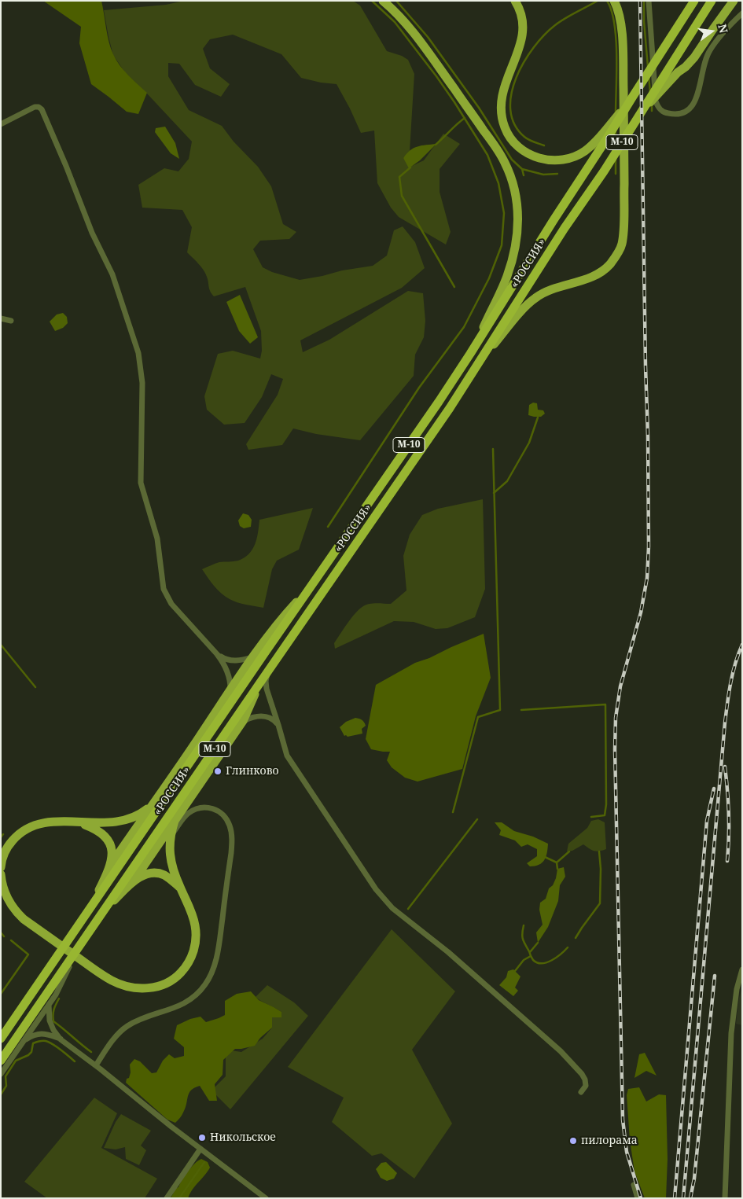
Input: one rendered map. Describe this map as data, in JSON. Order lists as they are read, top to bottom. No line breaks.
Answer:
{"streets":{"highway":["М-10","«РОССИЯ»"]},"places":["Глинково","Никольское","пилорама"],"north":"right"}
